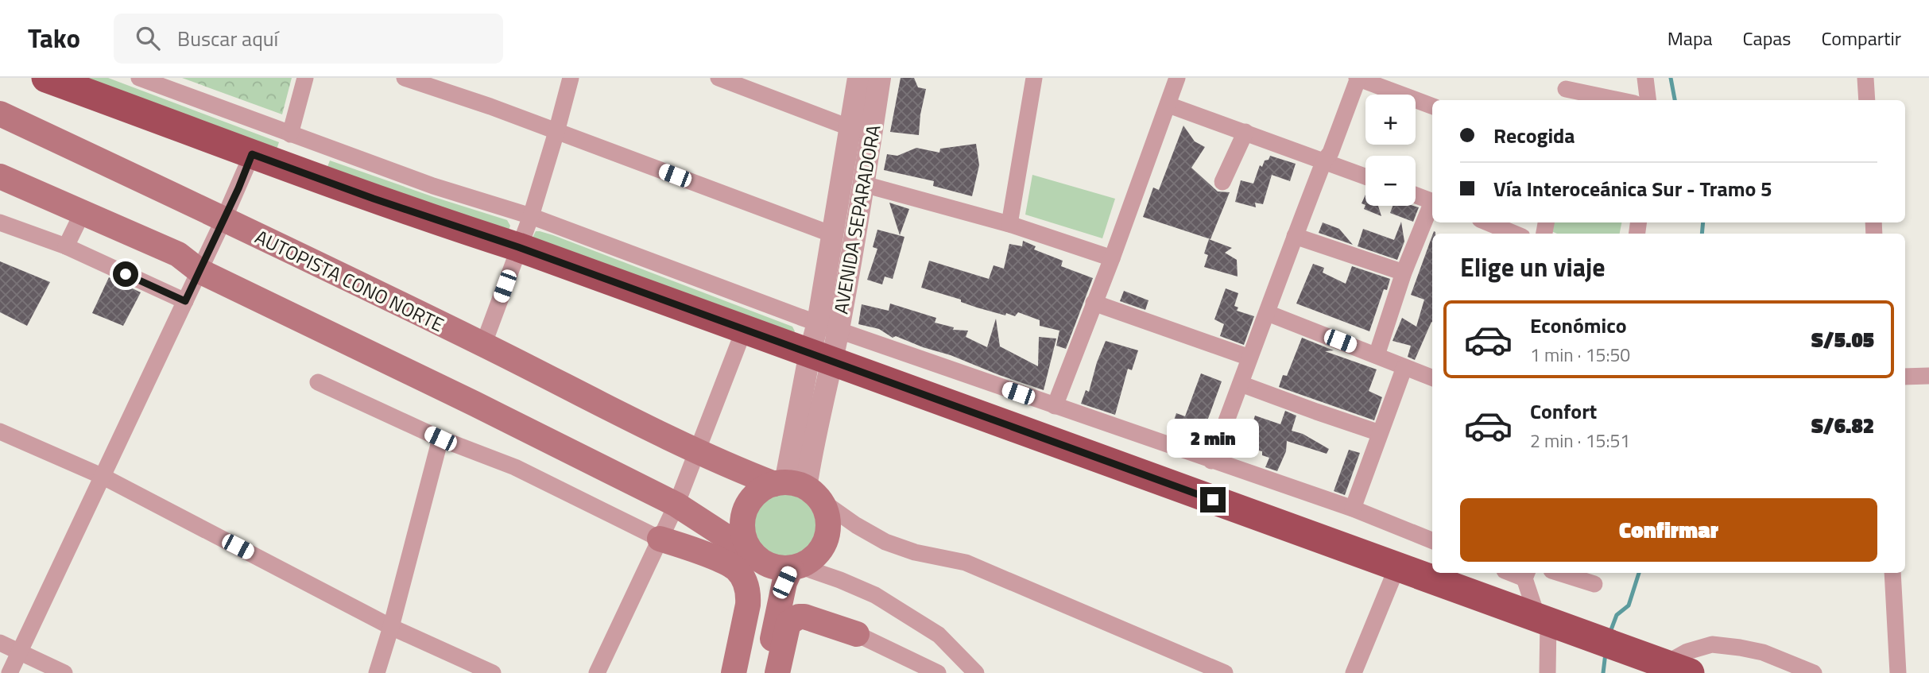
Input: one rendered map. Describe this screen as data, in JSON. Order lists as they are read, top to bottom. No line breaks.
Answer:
{"streets":{"main road":["AUTOPISTA CONO NORTE"],"street":["AVENIDA SEPARADORA"]},"crossings":[["AVENIDA SEPARADORA","AUTOPISTA CONO NORTE"]],"page":{"header":"Tako","search":"Buscar aquí","nav":["Mapa","Capas","Compartir"],"map_buttons":["+","−"],"banner":["Recogida","Vía Interoceánica Sur - Tramo 5"],"heading":"Elige un viaje","list":[{"name":"Económico","note":"1 min · 15:50","value":"S/5.05"},{"name":"Confort","note":"2 min · 15:51","value":"S/6.82"}],"bubble":"2 min","buttons":"Confirmar"}}
